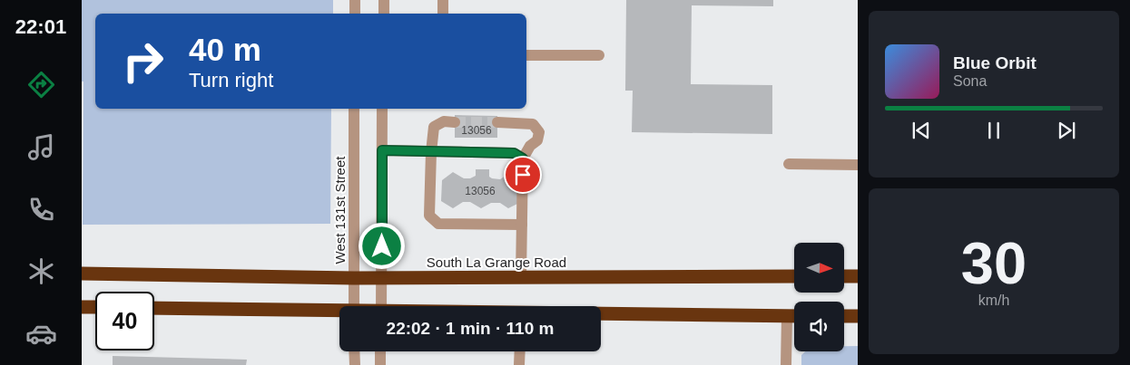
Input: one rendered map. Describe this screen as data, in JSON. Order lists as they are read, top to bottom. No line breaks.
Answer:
{"streets":{"highway":["South La Grange Road"],"street":["West 131st Street"]},"crossings":[["West 131st Street","South La Grange Road"]],"house_numbers":["13056","13056"],"north":"right","page":{"tabs":"22:01","turn":["40 m","Turn right"],"song":["Blue Orbit","Sona"],"tile":["30","km/h"],"limit":"40","trip":"22:02 · 1 min · 110 m"}}
